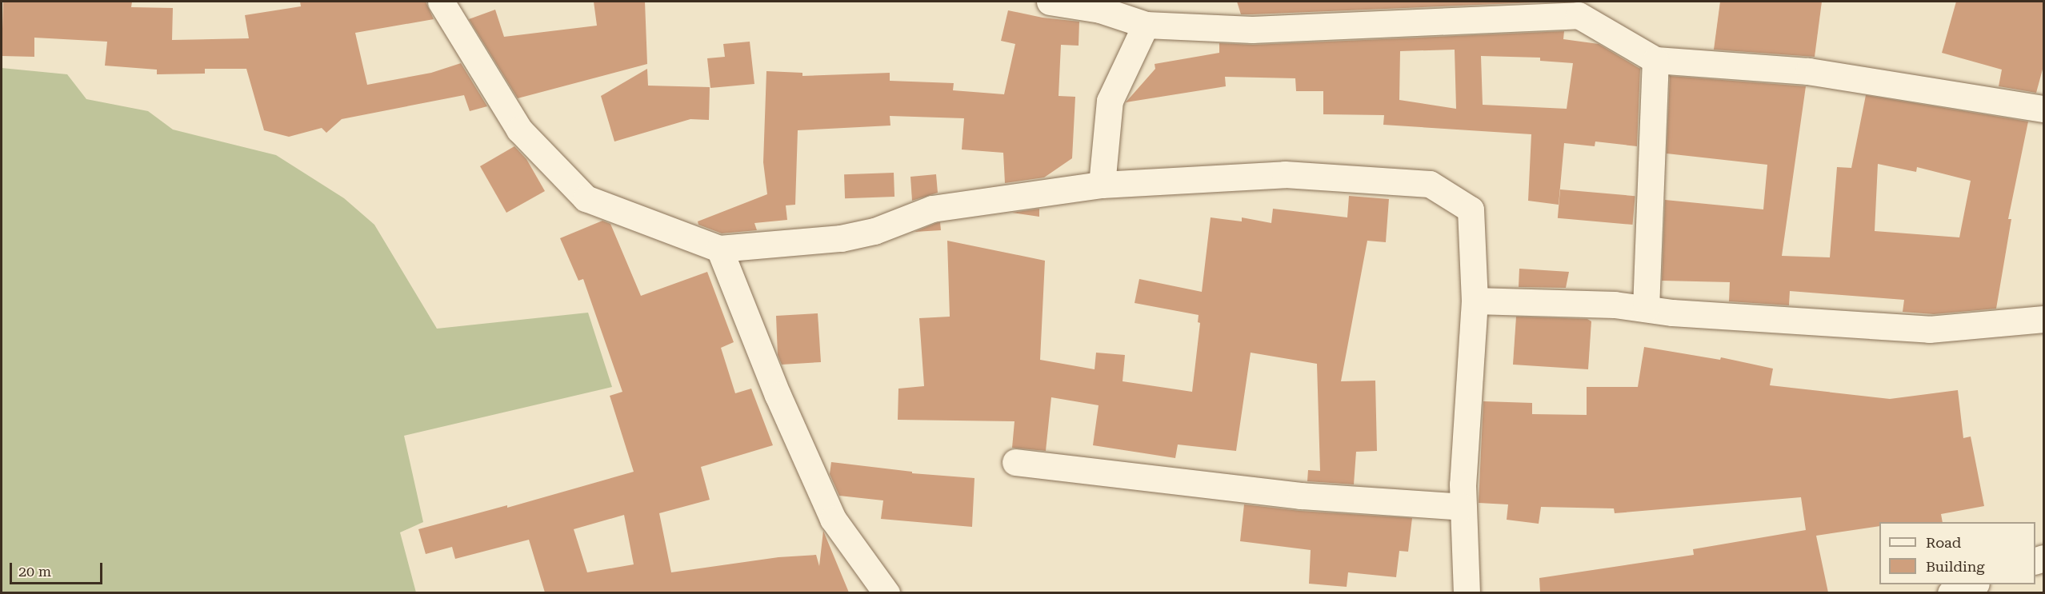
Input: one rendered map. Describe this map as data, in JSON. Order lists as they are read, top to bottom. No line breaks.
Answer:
{"legend":["Road","Building"],"scale_bar":"20 m"}
